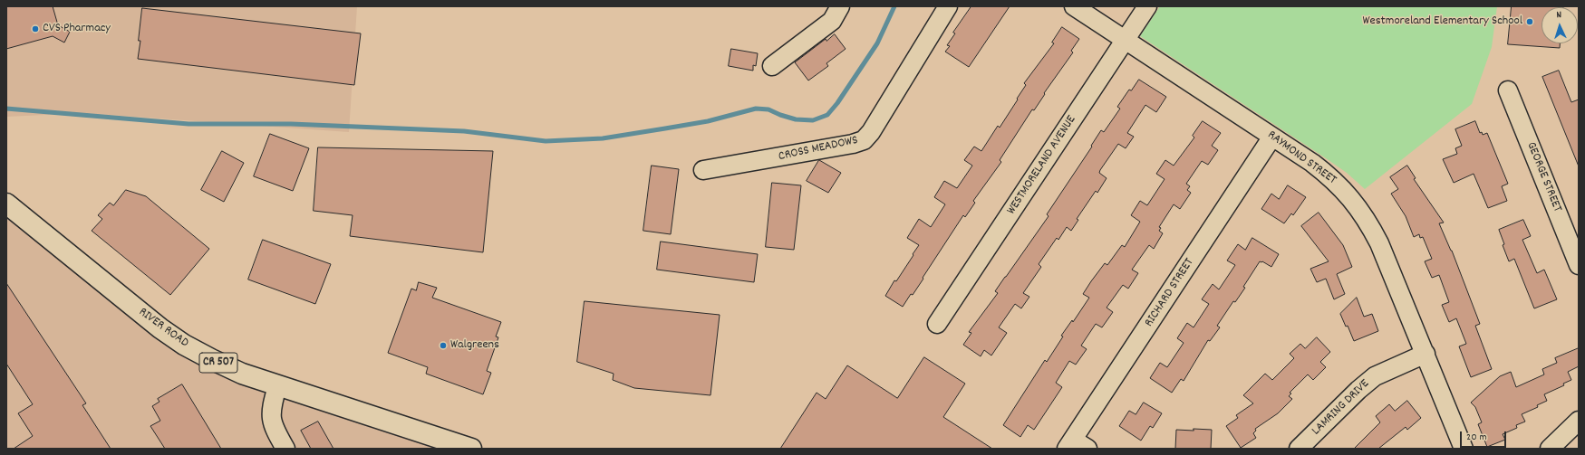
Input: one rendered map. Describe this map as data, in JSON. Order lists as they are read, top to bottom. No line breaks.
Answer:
{"streets":{"main road":["RIVER ROAD","CR 507"],"street":["CROSS MEADOWS","RAYMOND STREET","WESTMORELAND AVENUE","GEORGE STREET","RICHARD STREET","LAMRING DRIVE"]},"crossings":[["RAYMOND STREET","WESTMORELAND AVENUE"],["RAYMOND STREET","RICHARD STREET"],["RAYMOND STREET","LAMRING DRIVE"]],"places":["Westmoreland Elementary School","CVS Pharmacy","Walgreens"],"scale_bar":"20 m","north":"top"}
